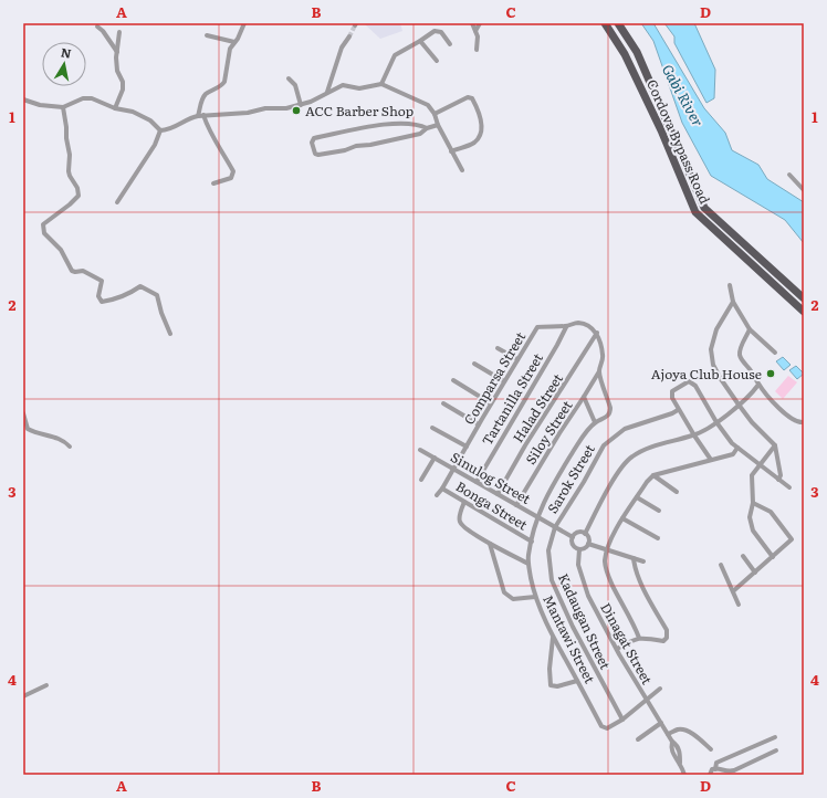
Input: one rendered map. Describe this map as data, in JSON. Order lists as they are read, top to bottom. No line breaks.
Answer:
{"streets":{"main road":["Cordova Bypass Road"],"street":["Comparsa Street","Tartanilla Street","Halad Street","Siloy Street","Sinulog Street","Sarok Street","Bonga Street","Kadaugan Street","Mantawi Street","Dinagat Street"]},"crossings":[["Comparsa Street","Tartanilla Street"],["Comparsa Street","Halad Street"],["Comparsa Street","Sinulog Street"],["Comparsa Street","Bonga Street"],["Tartanilla Street","Sinulog Street"],["Halad Street","Sinulog Street"],["Siloy Street","Sinulog Street"],["Siloy Street","Mantawi Street"],["Sinulog Street","Sarok Street"],["Sinulog Street","Kadaugan Street"],["Sinulog Street","Mantawi Street"],["Sinulog Street","Dinagat Street"],["Sarok Street","Kadaugan Street"],["Bonga Street","Mantawi Street"],["Kadaugan Street","Mantawi Street"],["Mantawi Street","Dinagat Street"]],"water":["Gabi River"],"places":["ACC Barber Shop","Ajoya Club House"],"north":"top","grid":{"columns":["A","B","C","D"],"rows":["1","2","3","4"]}}
